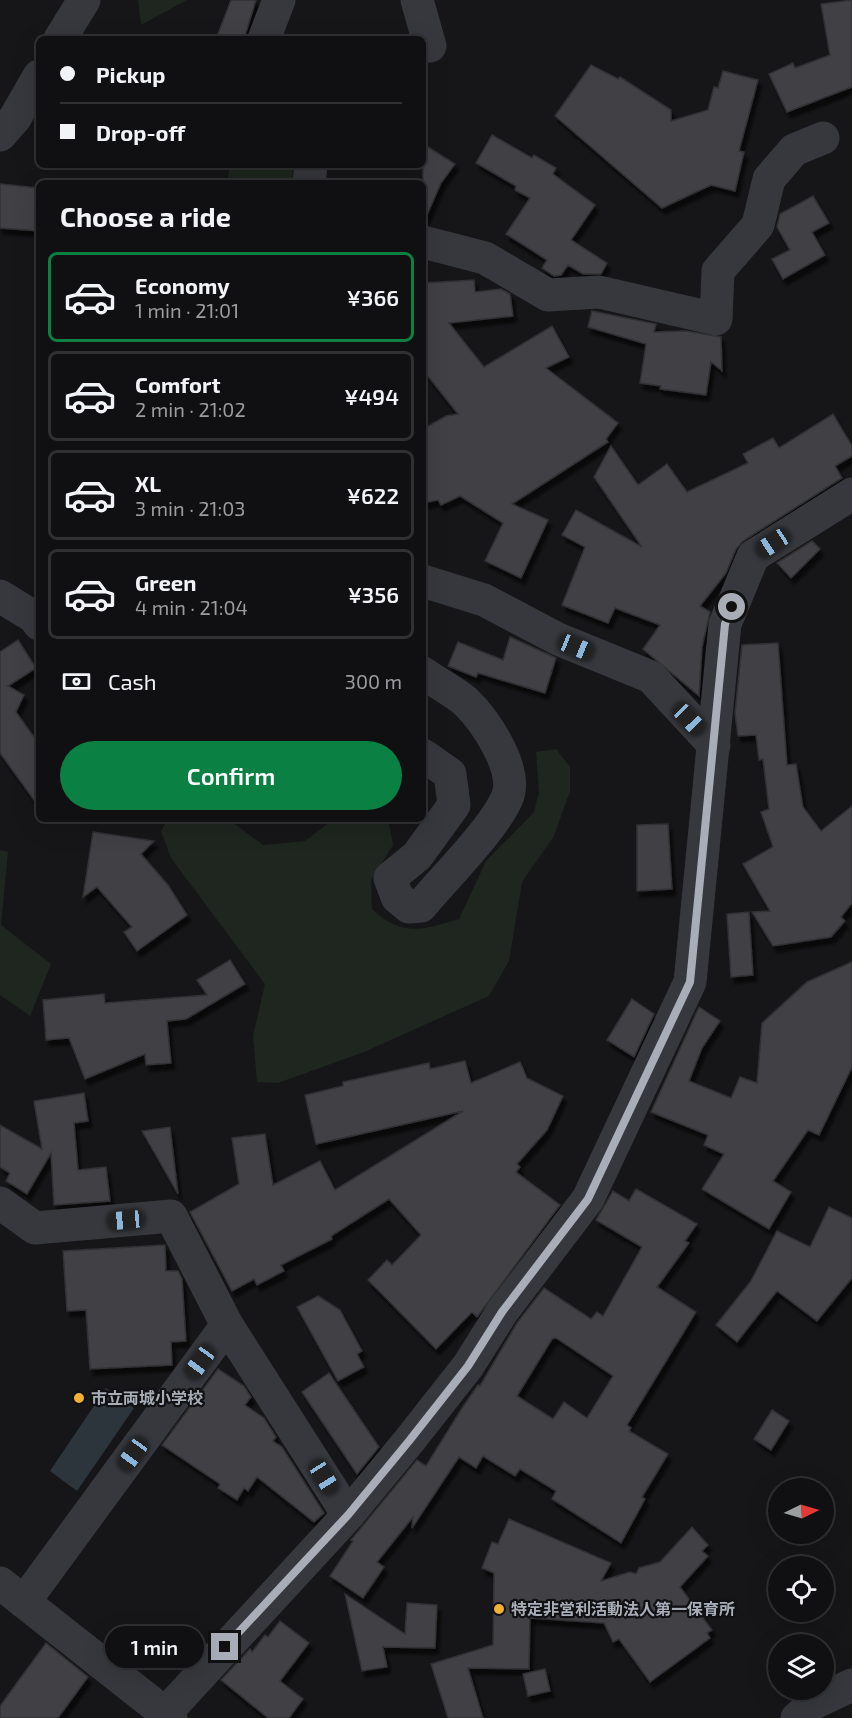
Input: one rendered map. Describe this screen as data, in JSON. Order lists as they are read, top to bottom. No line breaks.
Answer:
{"places":["市立両城小学校","特定非営利活動法人第一保育所"],"north":"right","page":{"banner":["Pickup","Drop-off"],"heading":"Choose a ride","list":[{"name":"Economy","note":"1 min · 21:01","value":"¥366"},{"name":"Comfort","note":"2 min · 21:02","value":"¥494"},{"name":"XL","note":"3 min · 21:03","value":"¥622"},{"name":"Green","note":"4 min · 21:04","value":"¥356"}],"pay":["Cash","300 m"],"buttons":"Confirm","bubble":"1 min"}}
